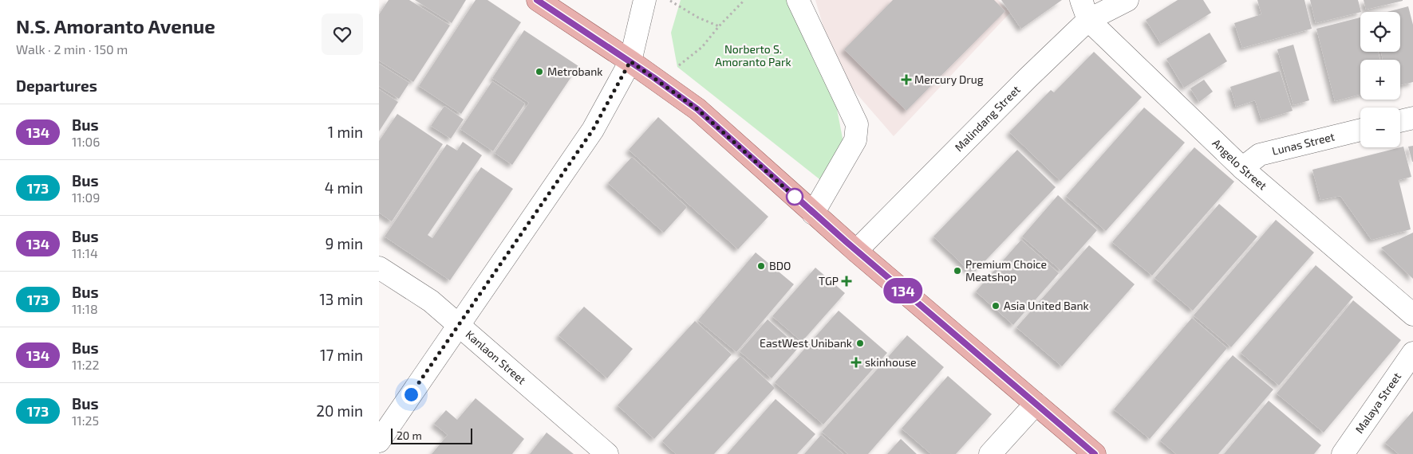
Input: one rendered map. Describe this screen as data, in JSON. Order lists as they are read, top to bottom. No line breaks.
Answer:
{"streets":{"street":["Malindang Street","Lunas Street","Angelo Street","Kanlaon Street","Malaya Street"]},"crossings":[["Malindang Street","Angelo Street"],["Lunas Street","Angelo Street"]],"parks":["Norberto S. Amoranto Park"],"places":{"other":["Metrobank","BDO","Premium Choice Meatshop","Asia United Bank","EastWest Unibank"],"health":["Mercury Drug","TGP","skinhouse"]},"lines":["bus line 134"],"scale_bar":"20 m","page":{"heading":[["N.S. Amoranto Avenue","Walk · 2 min · 150 m"],"Departures"],"on_map":"134","map_buttons":["+","−"],"list":[{"mark":"134","name":"Bus","note":"11:06","value":"1 min"},{"mark":"173","name":"Bus","note":"11:09","value":"4 min"},{"mark":"134","name":"Bus","note":"11:14","value":"9 min"},{"mark":"173","name":"Bus","note":"11:18","value":"13 min"},{"mark":"134","name":"Bus","note":"11:22","value":"17 min"},{"mark":"173","name":"Bus","note":"11:25","value":"20 min"}],"scale":"20 m"}}
